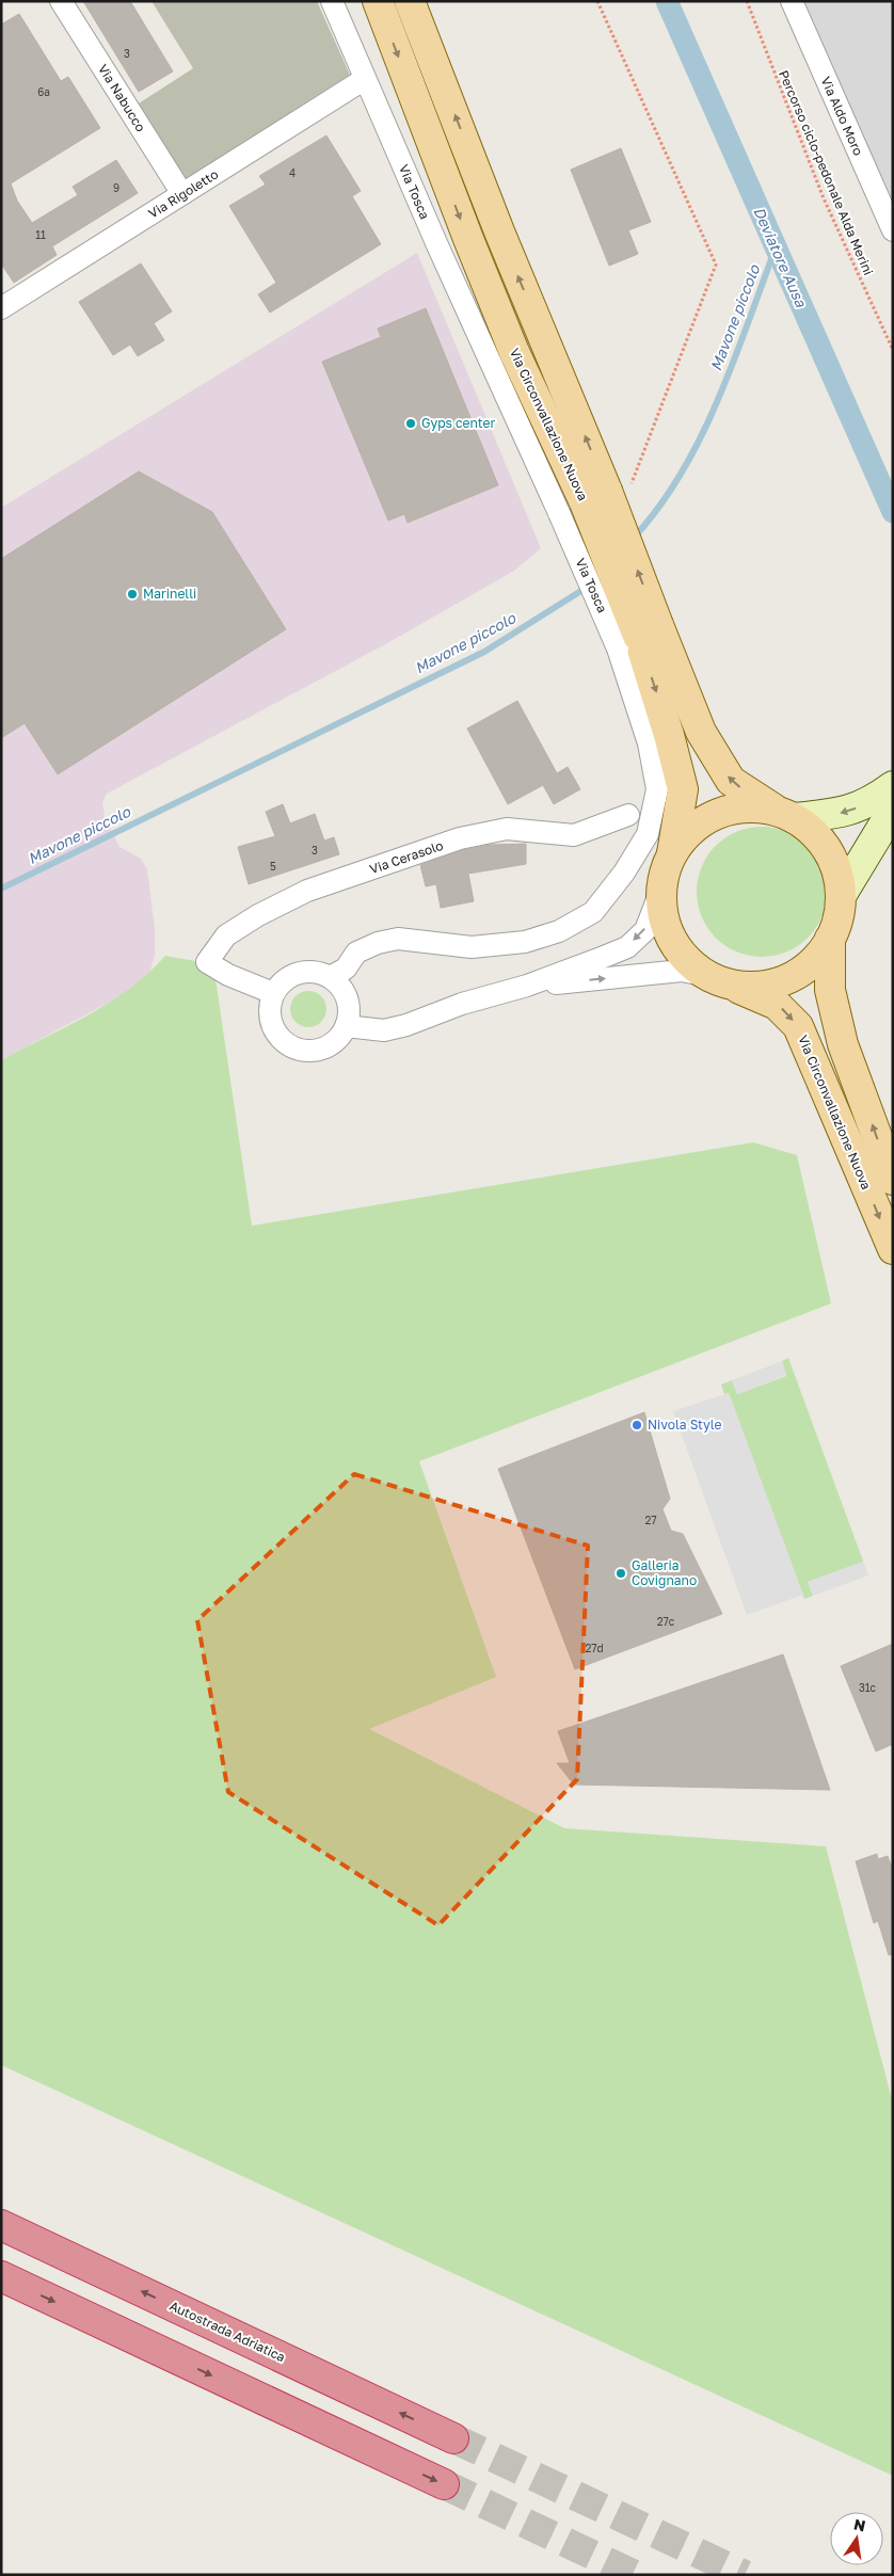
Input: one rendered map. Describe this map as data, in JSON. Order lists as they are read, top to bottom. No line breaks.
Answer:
{"streets":{"highway":["Autostrada Adriatica"],"main road":["Via Circonvallazione Nuova"],"street":["Via Nabucco","Via Aldo Moro","Via Tosca","Via Rigoletto","Via Cerasolo"],"path":["Percorso ciclo-pedonale Alda Merini"]},"crossings":[["Via Nabucco","Via Rigoletto"],["Via Tosca","Via Rigoletto"],["Via Tosca","Via Circonvallazione Nuova"],["Via Tosca","Via Cerasolo"]],"water":["Deviatore Ausa","Mavone piccolo"],"places":["Gyps center","Marinelli","Nivola Style","Galleria Covignano"],"house_numbers":["3","6a","4","9","11","3","5","27","27c","27d","31c"],"north":"top"}
